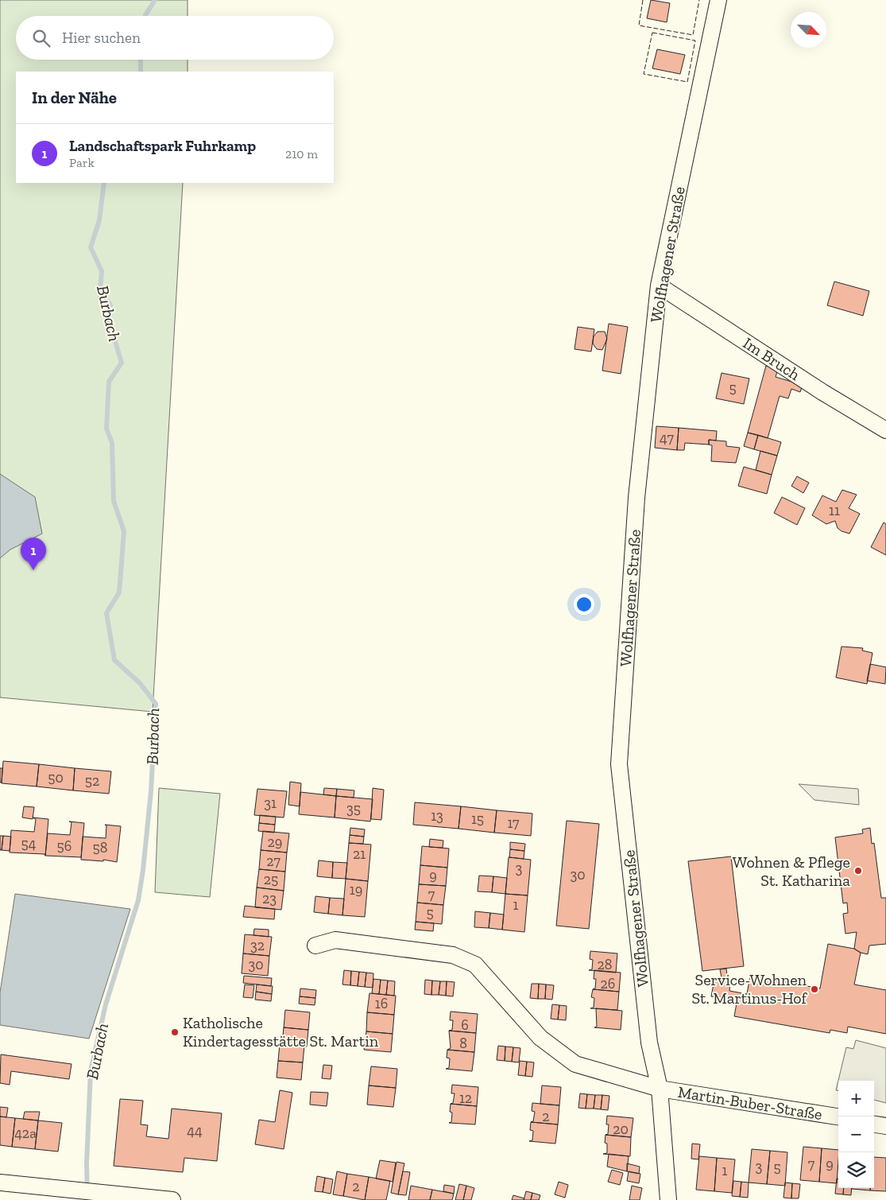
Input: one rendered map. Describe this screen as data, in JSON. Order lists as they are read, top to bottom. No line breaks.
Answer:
{"streets":{"street":["Wolfhagener Straße","Im Bruch","Martin-Buber-Straße"]},"crossings":[["Wolfhagener Straße","Im Bruch"],["Wolfhagener Straße","Martin-Buber-Straße"]],"water":["Burbach"],"places":["Wohnen & Pflege St. Katharina","Service-Wohnen St. Martinus-Hof","Katholische Kindertagesstätte St. Martin"],"house_numbers":["5","47","11","50","52","31","35","13","15","17","29","54","56","58","21","27","3","30","9","25","19","7","23","1","5","32","30","28","26","16","6","8","12","2","20","44","42a","7","9","3","5","1","2"],"north":"bottom right","page":{"search":"Hier suchen","heading":"In der Nähe","list":[{"mark":"1","name":"Landschaftspark Fuhrkamp","note":"Park","value":"210 m"}],"pins":"1","map_buttons":["+","−"]}}
